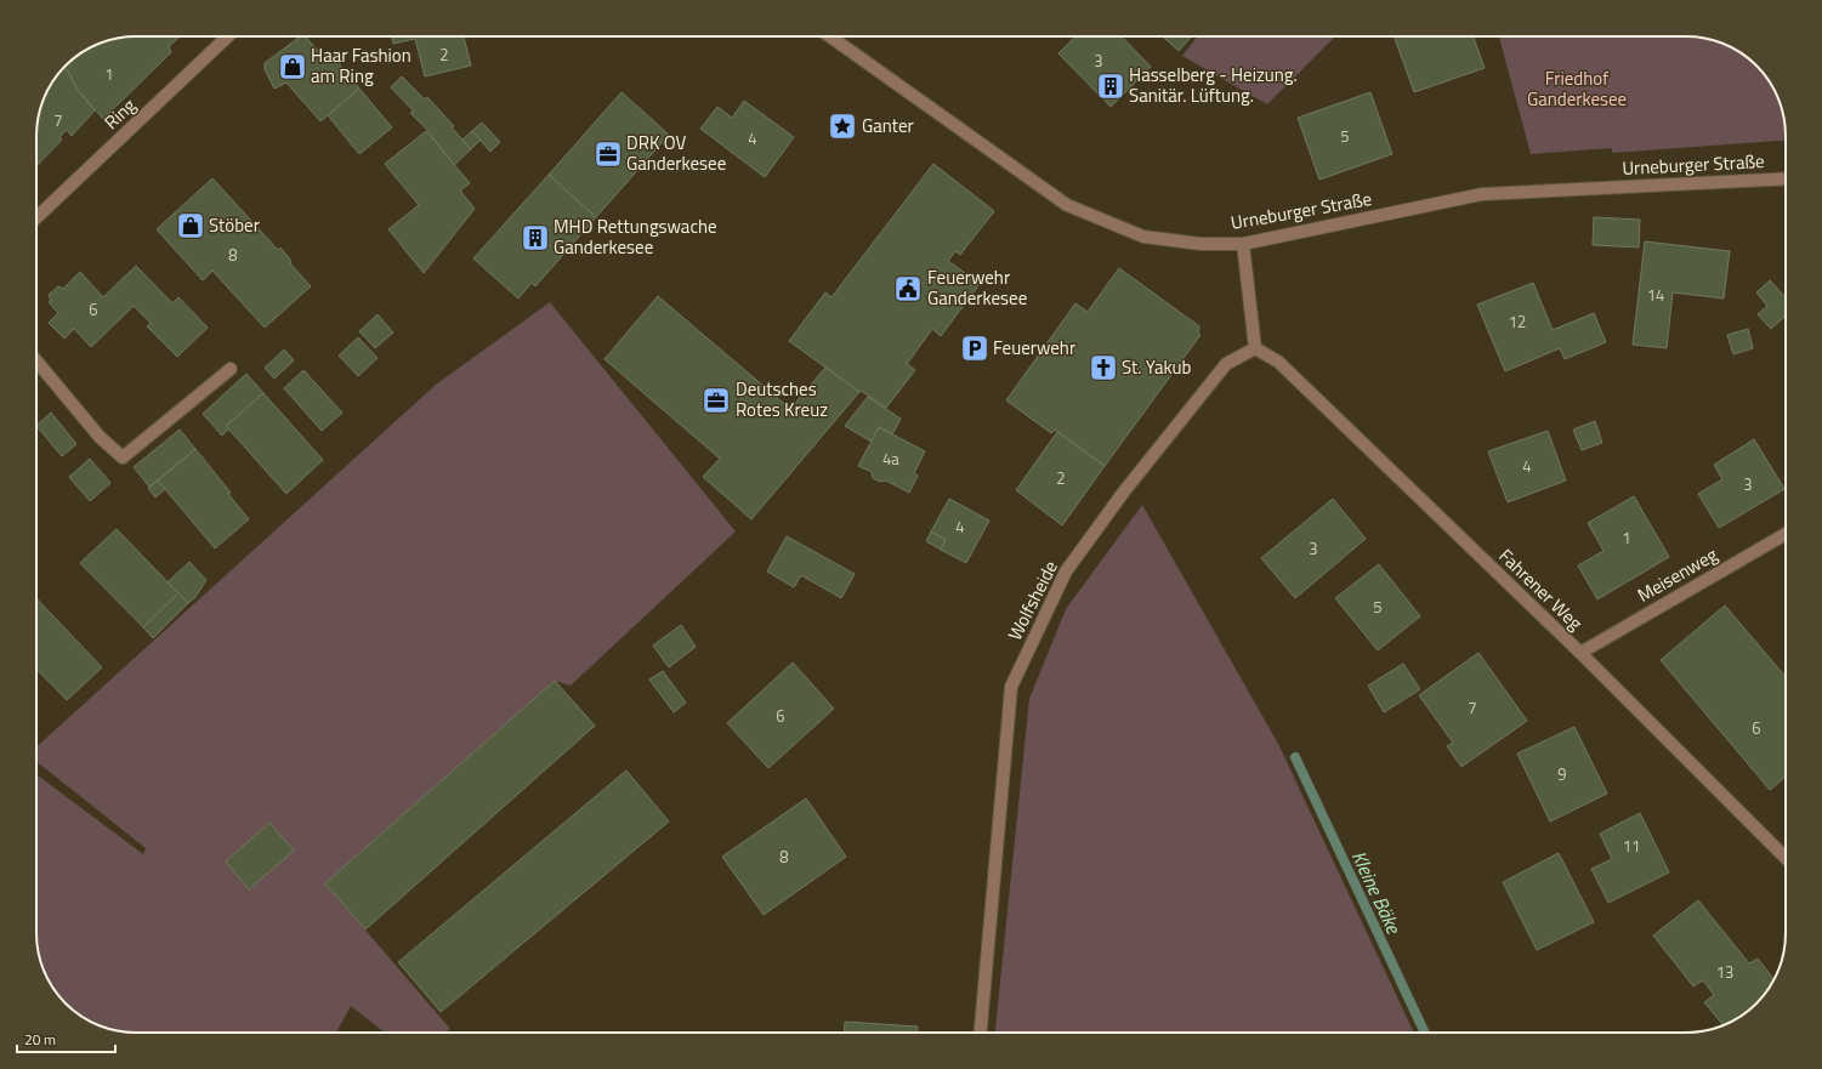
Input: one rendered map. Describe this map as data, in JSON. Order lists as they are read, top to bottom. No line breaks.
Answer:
{"streets":{"street":["Ring","Urneburger Straße","Meisenweg","Fahrener Weg","Wolfsheide"]},"crossings":[["Meisenweg","Fahrener Weg"],["Fahrener Weg","Wolfsheide"]],"water":["Kleine Bäke"],"parks":["Friedhof Ganderkesee"],"places":{"shop":["Haar Fashion am Ring","Stöber"],"building":["Hasselberg - Heizung. Sanitär. Lüftung.","MHD Rettungswache Ganderkesee"],"place":["Ganter"],"office":["DRK OV Ganderkesee","Deutsches Rotes Kreuz"],"public building":["Feuerwehr Ganderkesee"],"parking":["Feuerwehr"],"church":["St. Yakub"]},"house_numbers":["2","3","1","7","5","4","8","14","6","12","4a","4","2","3","4","1","3","5","7","6","6","9","11","8","13"],"scale_bar":"20 m"}
